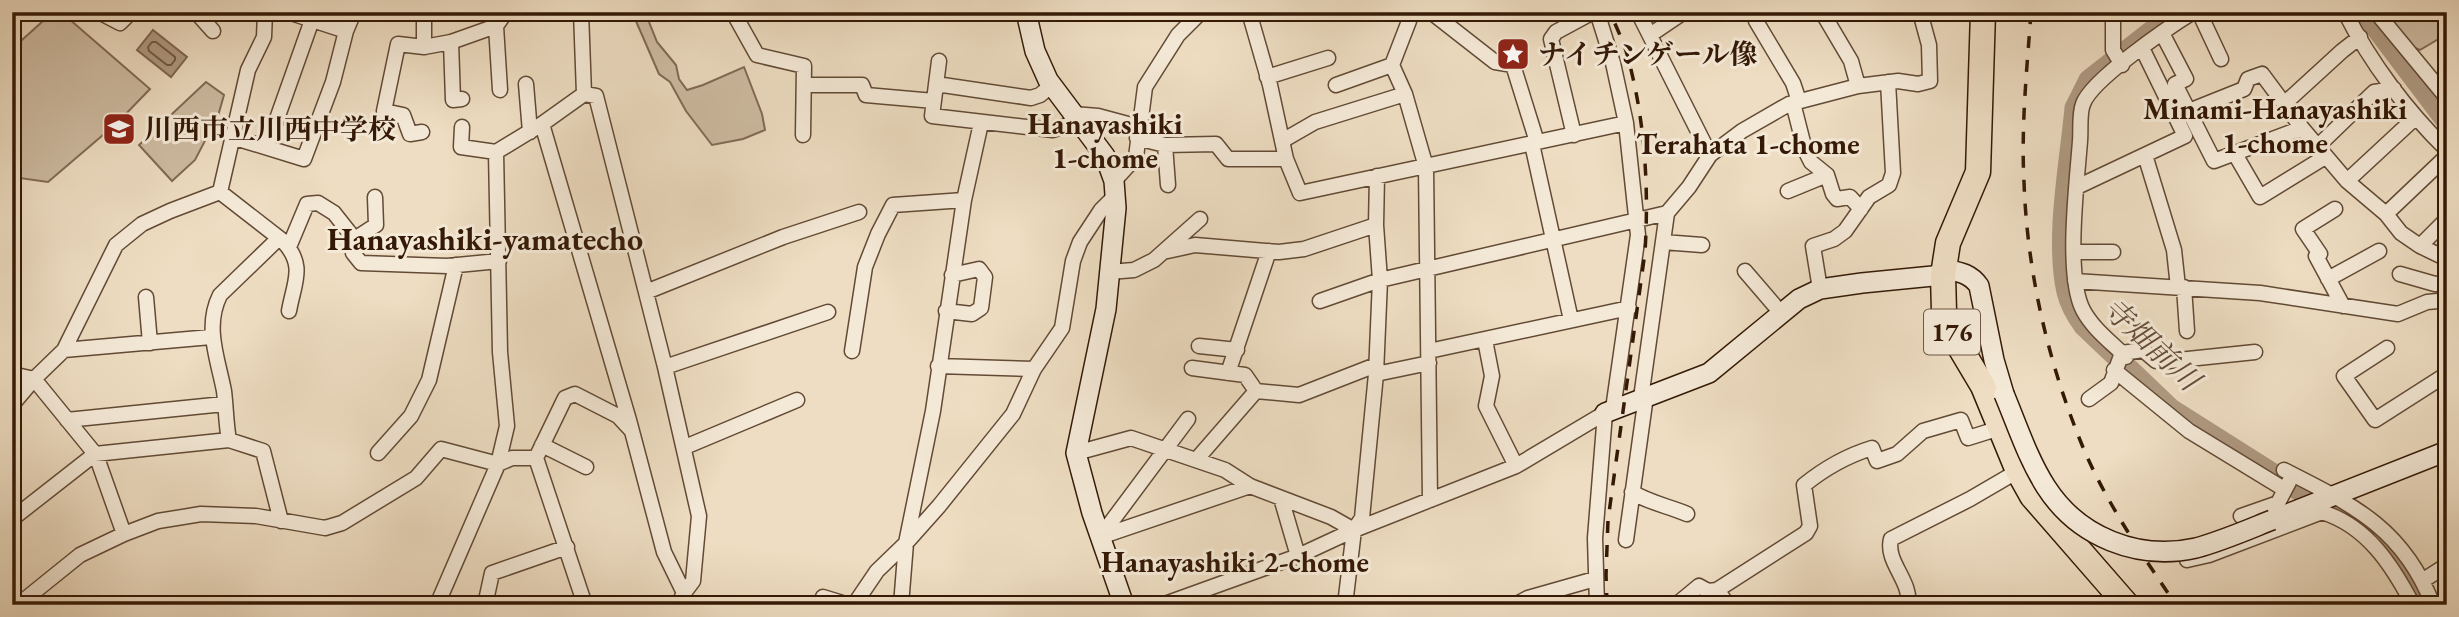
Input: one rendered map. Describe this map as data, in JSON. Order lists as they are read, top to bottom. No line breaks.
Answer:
{"streets":{"highway":["176"]},"districts":["Minami-Hanayashiki 1-chome","Hanayashiki 1-chome","Terahata 1-chome","Hanayashiki-yamatecho","Hanayashiki 2-chome"],"water":["寺畑前川"],"places":{"place":["ナイチンゲール像"],"school or university":["川西市立川西中学校"]}}
